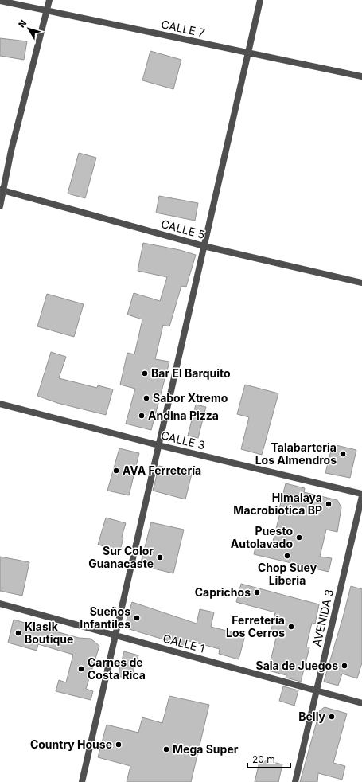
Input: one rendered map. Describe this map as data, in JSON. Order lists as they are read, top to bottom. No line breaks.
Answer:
{"streets":{"street":["CALLE 7","CALLE 5","CALLE 3","AVENIDA 3","CALLE 1"]},"crossings":[["CALLE 3","AVENIDA 3"],["AVENIDA 3","CALLE 1"]],"places":["Bar El Barquito","Sabor Xtremo","Andina Pizza","Talabarteria Los Almendros","AVA Ferretería","Himalaya Macrobiotica BP","Puesto Autolavado","Chop Suey Liberia","Sur Color Guanacaste","Caprichos","Sueños Infantiles","Ferretería Los Cerros","Klasik Boutique","Sala de Juegos","Carnes de Costa Rica","Belly","Country House","Mega Super"],"scale_bar":"20 m","north":"top left"}
